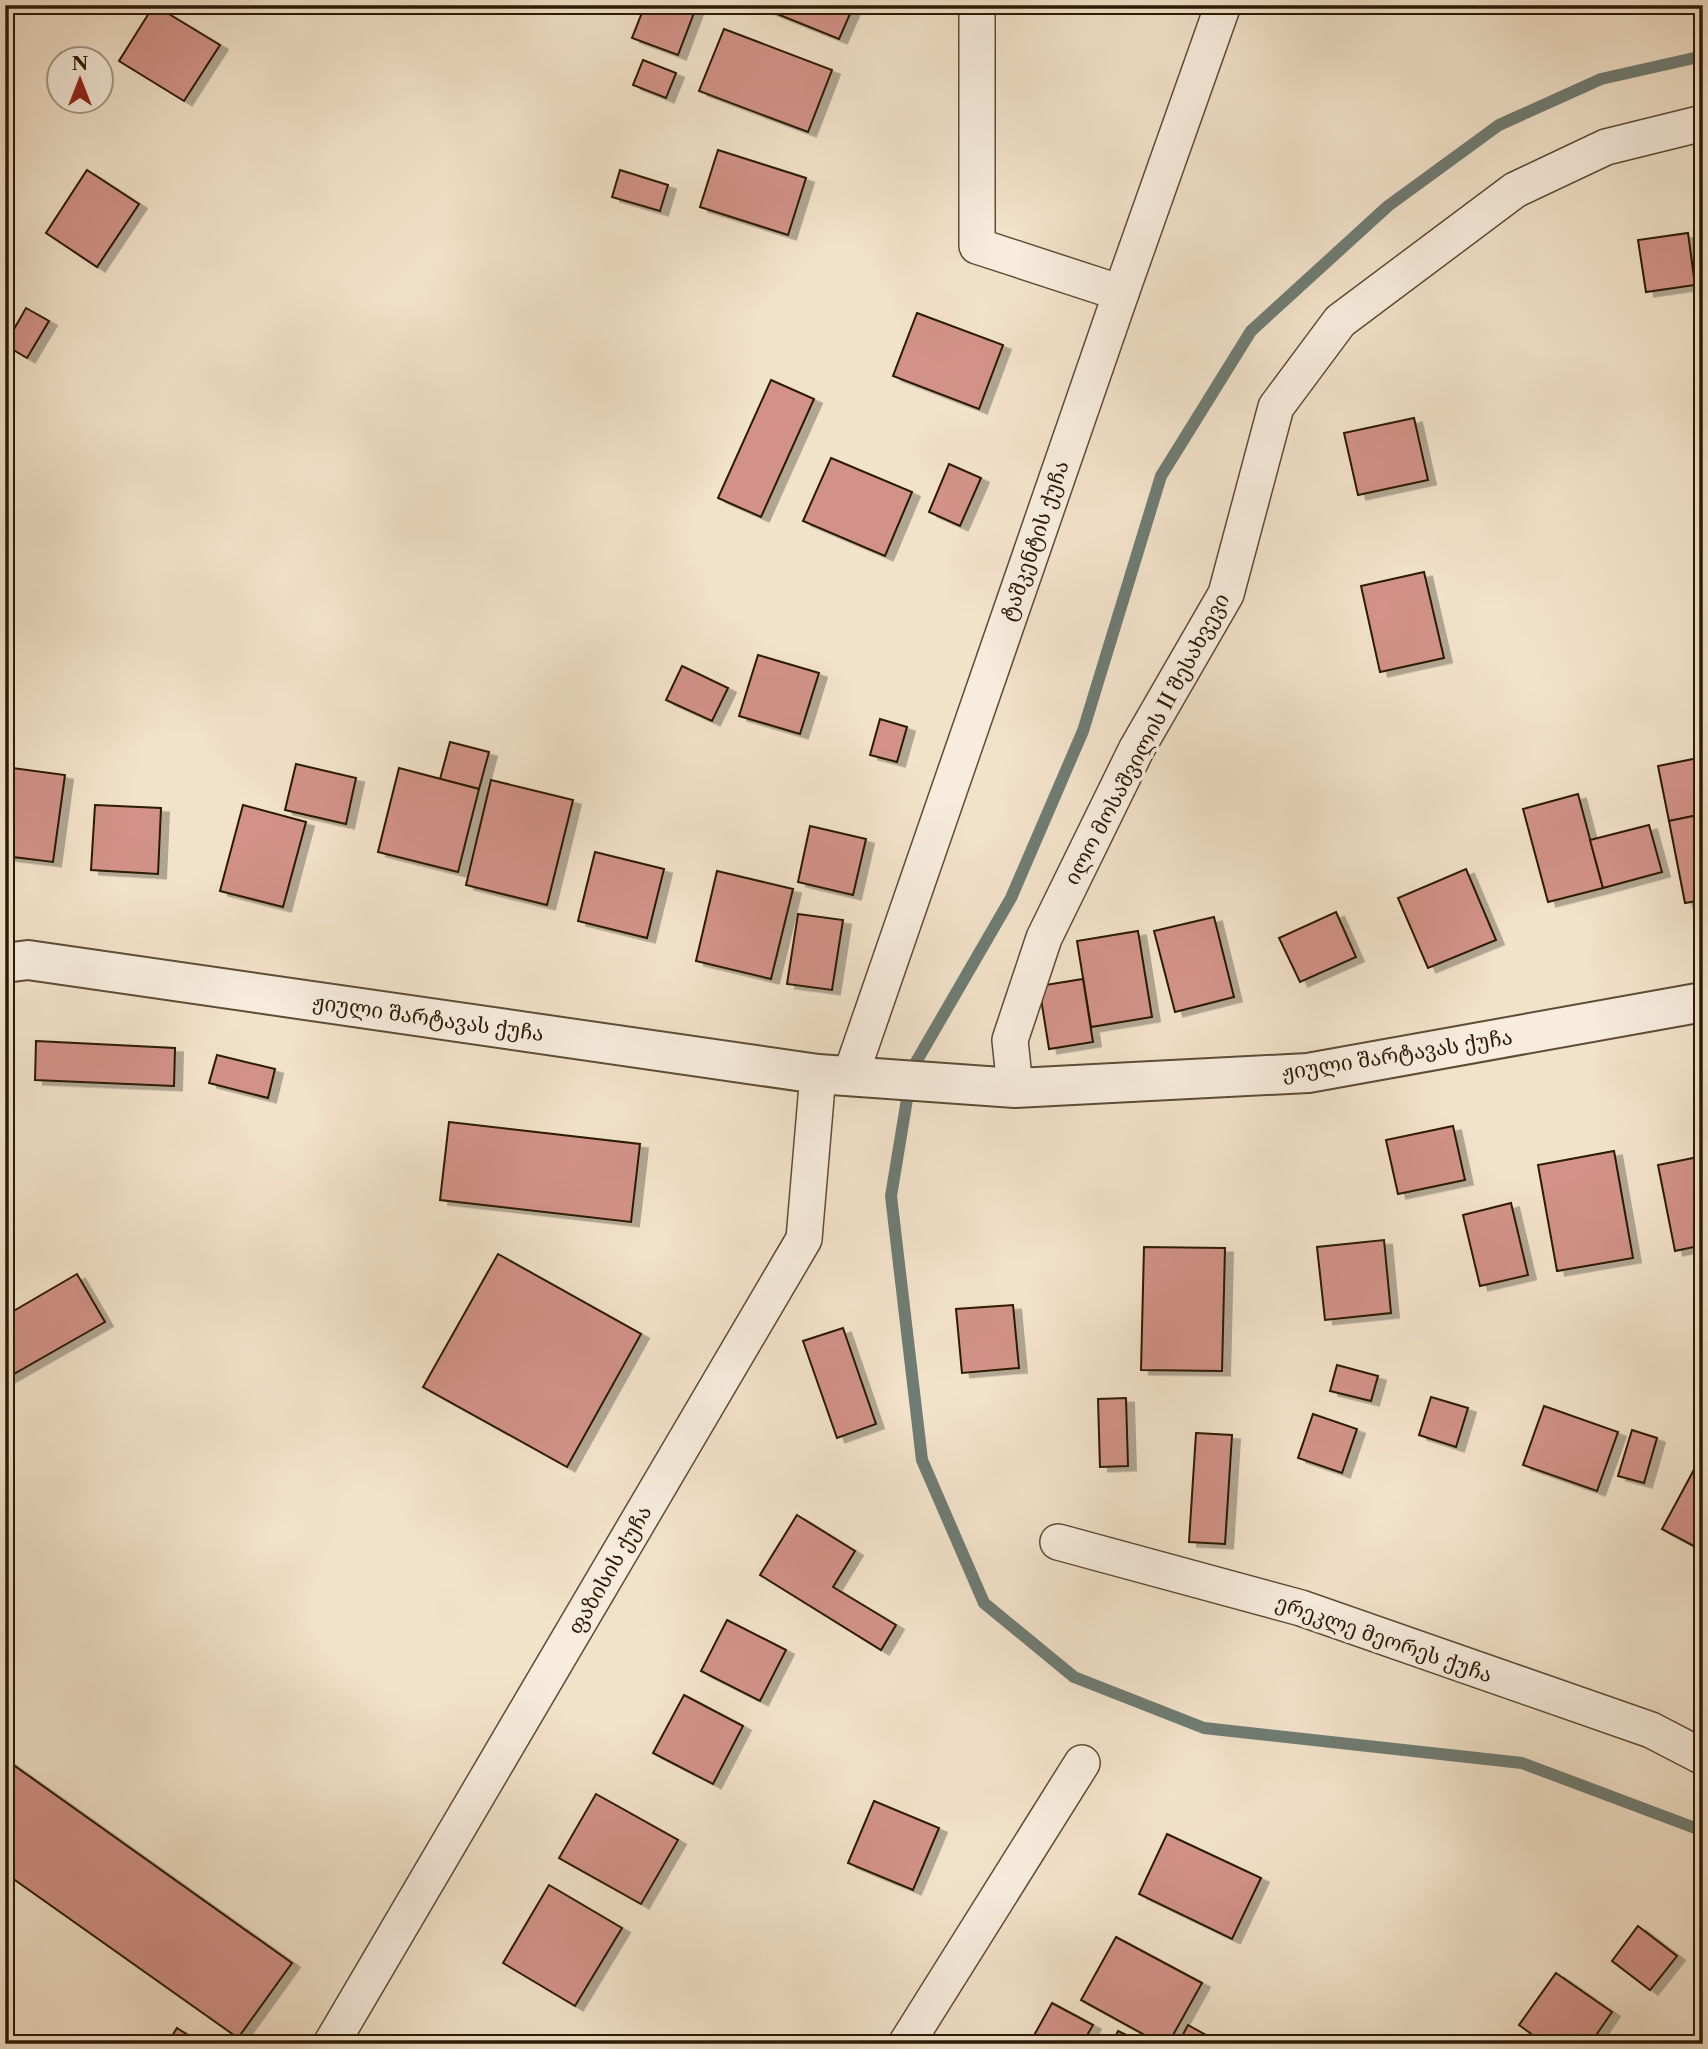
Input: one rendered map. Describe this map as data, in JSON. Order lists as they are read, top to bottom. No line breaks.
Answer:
{"streets":{"street":["ტაშკენტის ქუჩა","ილო მოსაშვილის II შესახვევი","ჟიული შარტავას ქუჩა","ფაზისის ქუჩა","ერეკლე მეორეს ქუჩა"]},"crossings":[["ტაშკენტის ქუჩა","ჟიული შარტავას ქუჩა"],["ტაშკენტის ქუჩა","ფაზისის ქუჩა"],["ილო მოსაშვილის II შესახვევი","ჟიული შარტავას ქუჩა"],["ჟიული შარტავას ქუჩა","ფაზისის ქუჩა"]],"north":"top"}
